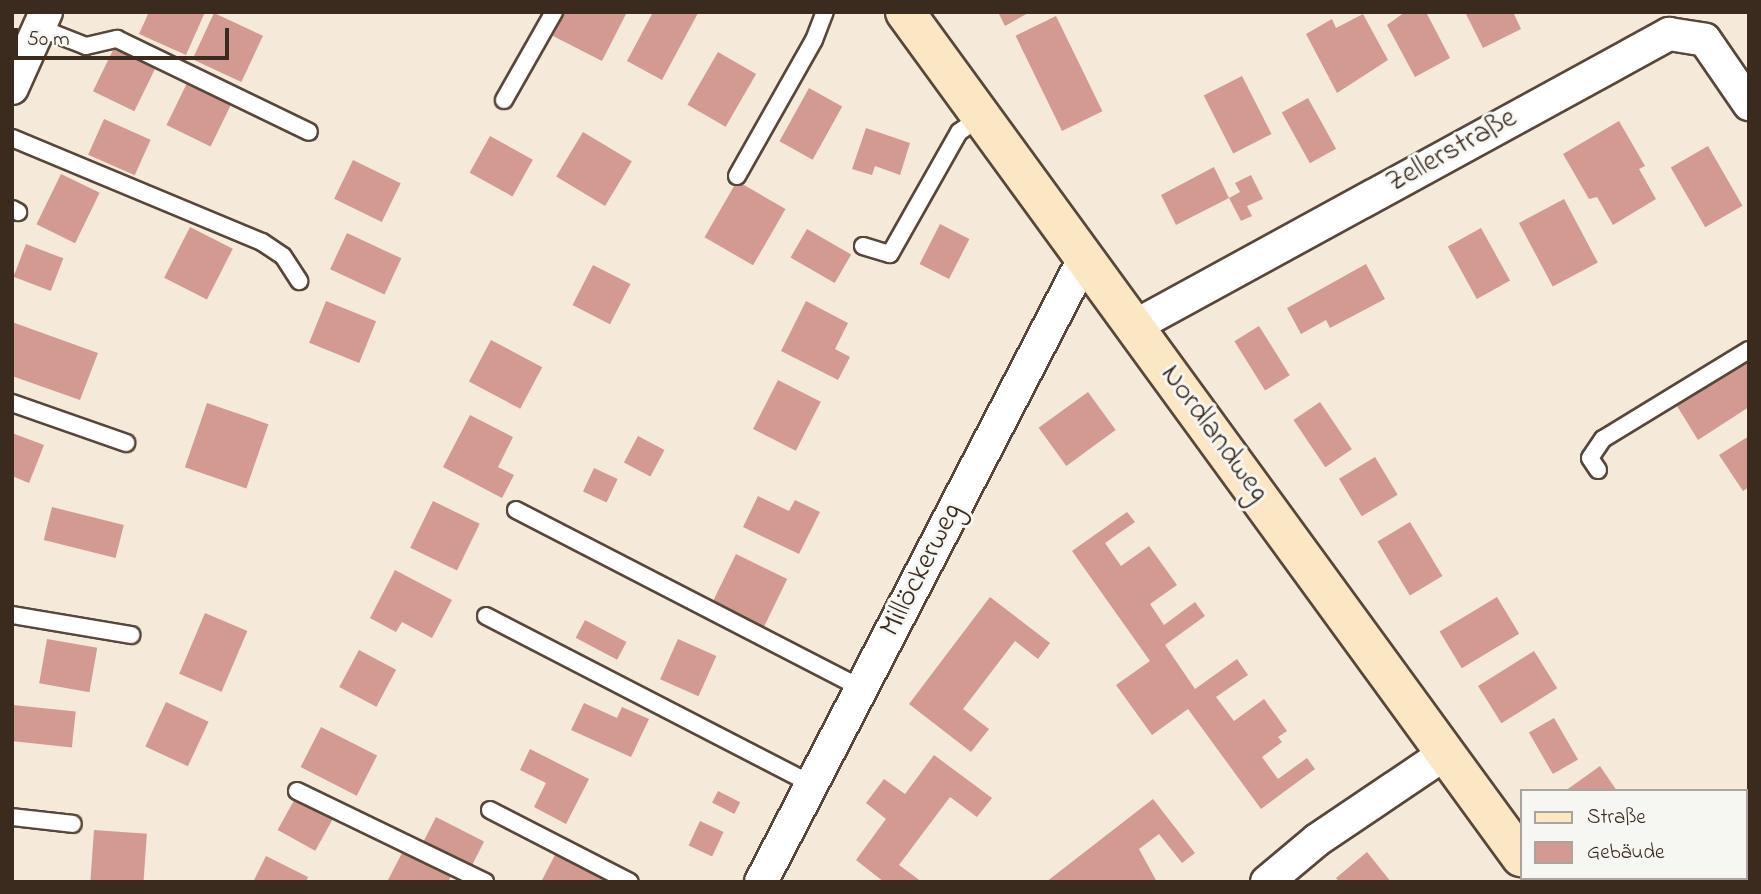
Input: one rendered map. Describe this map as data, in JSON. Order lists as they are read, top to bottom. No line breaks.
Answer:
{"streets":{"street":["Zellerstraße","Nordlandweg","Millöckerweg"]},"crossings":[["Zellerstraße","Nordlandweg"],["Nordlandweg","Millöckerweg"]],"legend":["Straße","Gebäude"],"scale_bar":"50 m"}
